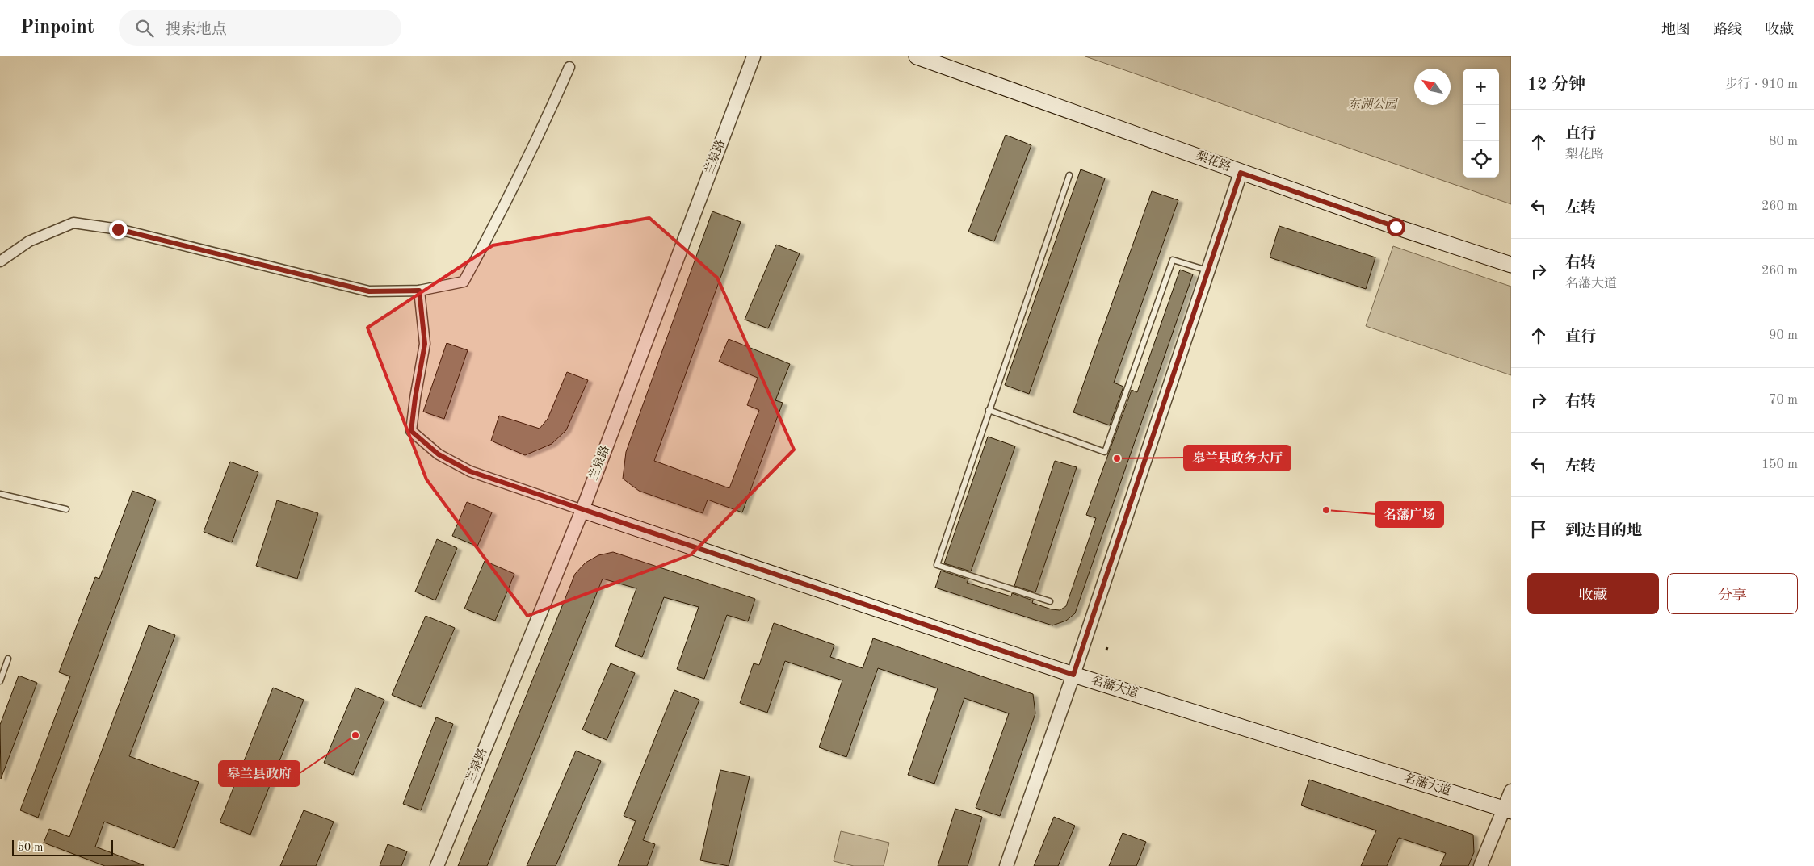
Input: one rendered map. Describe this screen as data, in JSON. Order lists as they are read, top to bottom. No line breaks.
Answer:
{"streets":{"main road":["梨花路","名藩大道"],"street":["兰泉路"]},"crossings":[["兰泉路","名藩大道"]],"parks":["东湖公园"],"places":["皋兰县政务大厅","名藩广场","皋兰县政府"],"scale_bar":"50 m","north":"top left","page":{"header":"Pinpoint","search":"搜索地点","nav":["地图","路线","收藏"],"heading":["12 分钟","步行 · 910 m"],"map_buttons":["+","−"],"list":[["直行","梨花路","80 m"],["左转","260 m"],["右转","名藩大道","260 m"],["直行","90 m"],["右转","70 m"],["左转","150 m"],"到达目的地"],"buttons":["收藏","分享"],"scale":"50 m"}}
